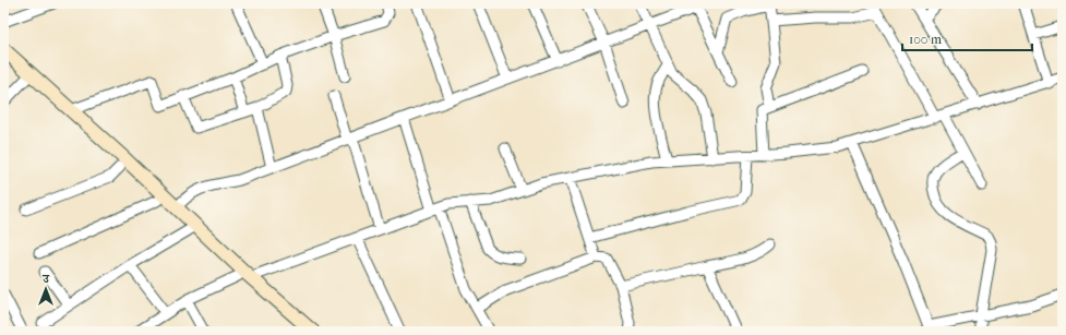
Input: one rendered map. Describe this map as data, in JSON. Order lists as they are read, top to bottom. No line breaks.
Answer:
{"scale_bar":"100 m","north":"top"}
